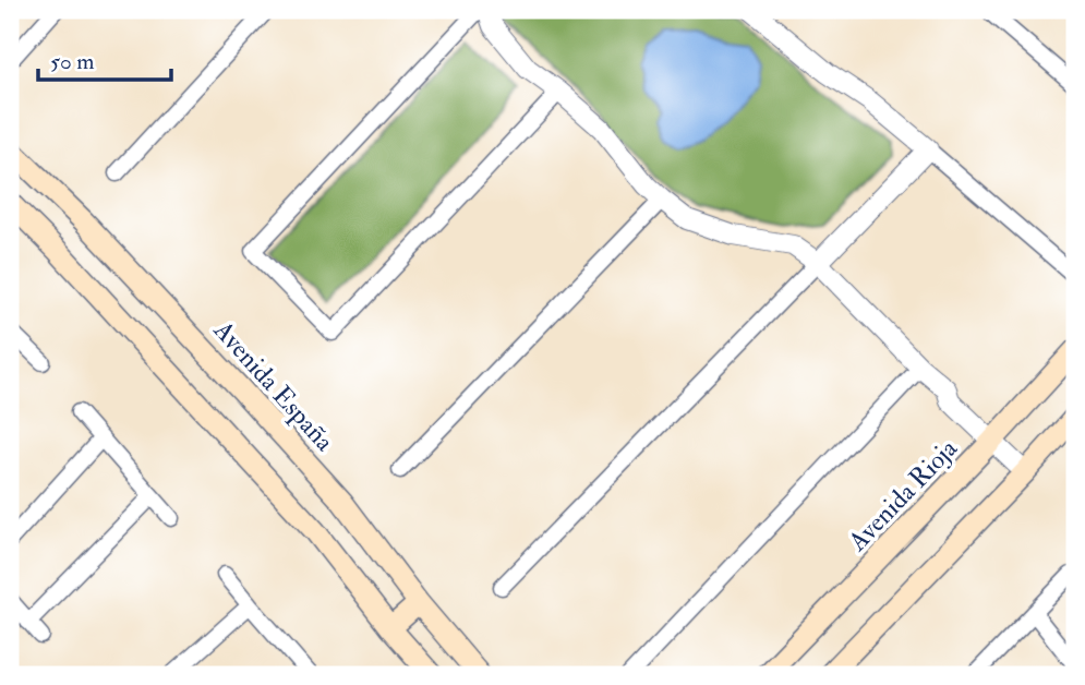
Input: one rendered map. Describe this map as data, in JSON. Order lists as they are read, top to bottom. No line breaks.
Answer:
{"streets":{"main road":["Avenida España","Avenida Rioja"]},"scale_bar":"50 m"}
